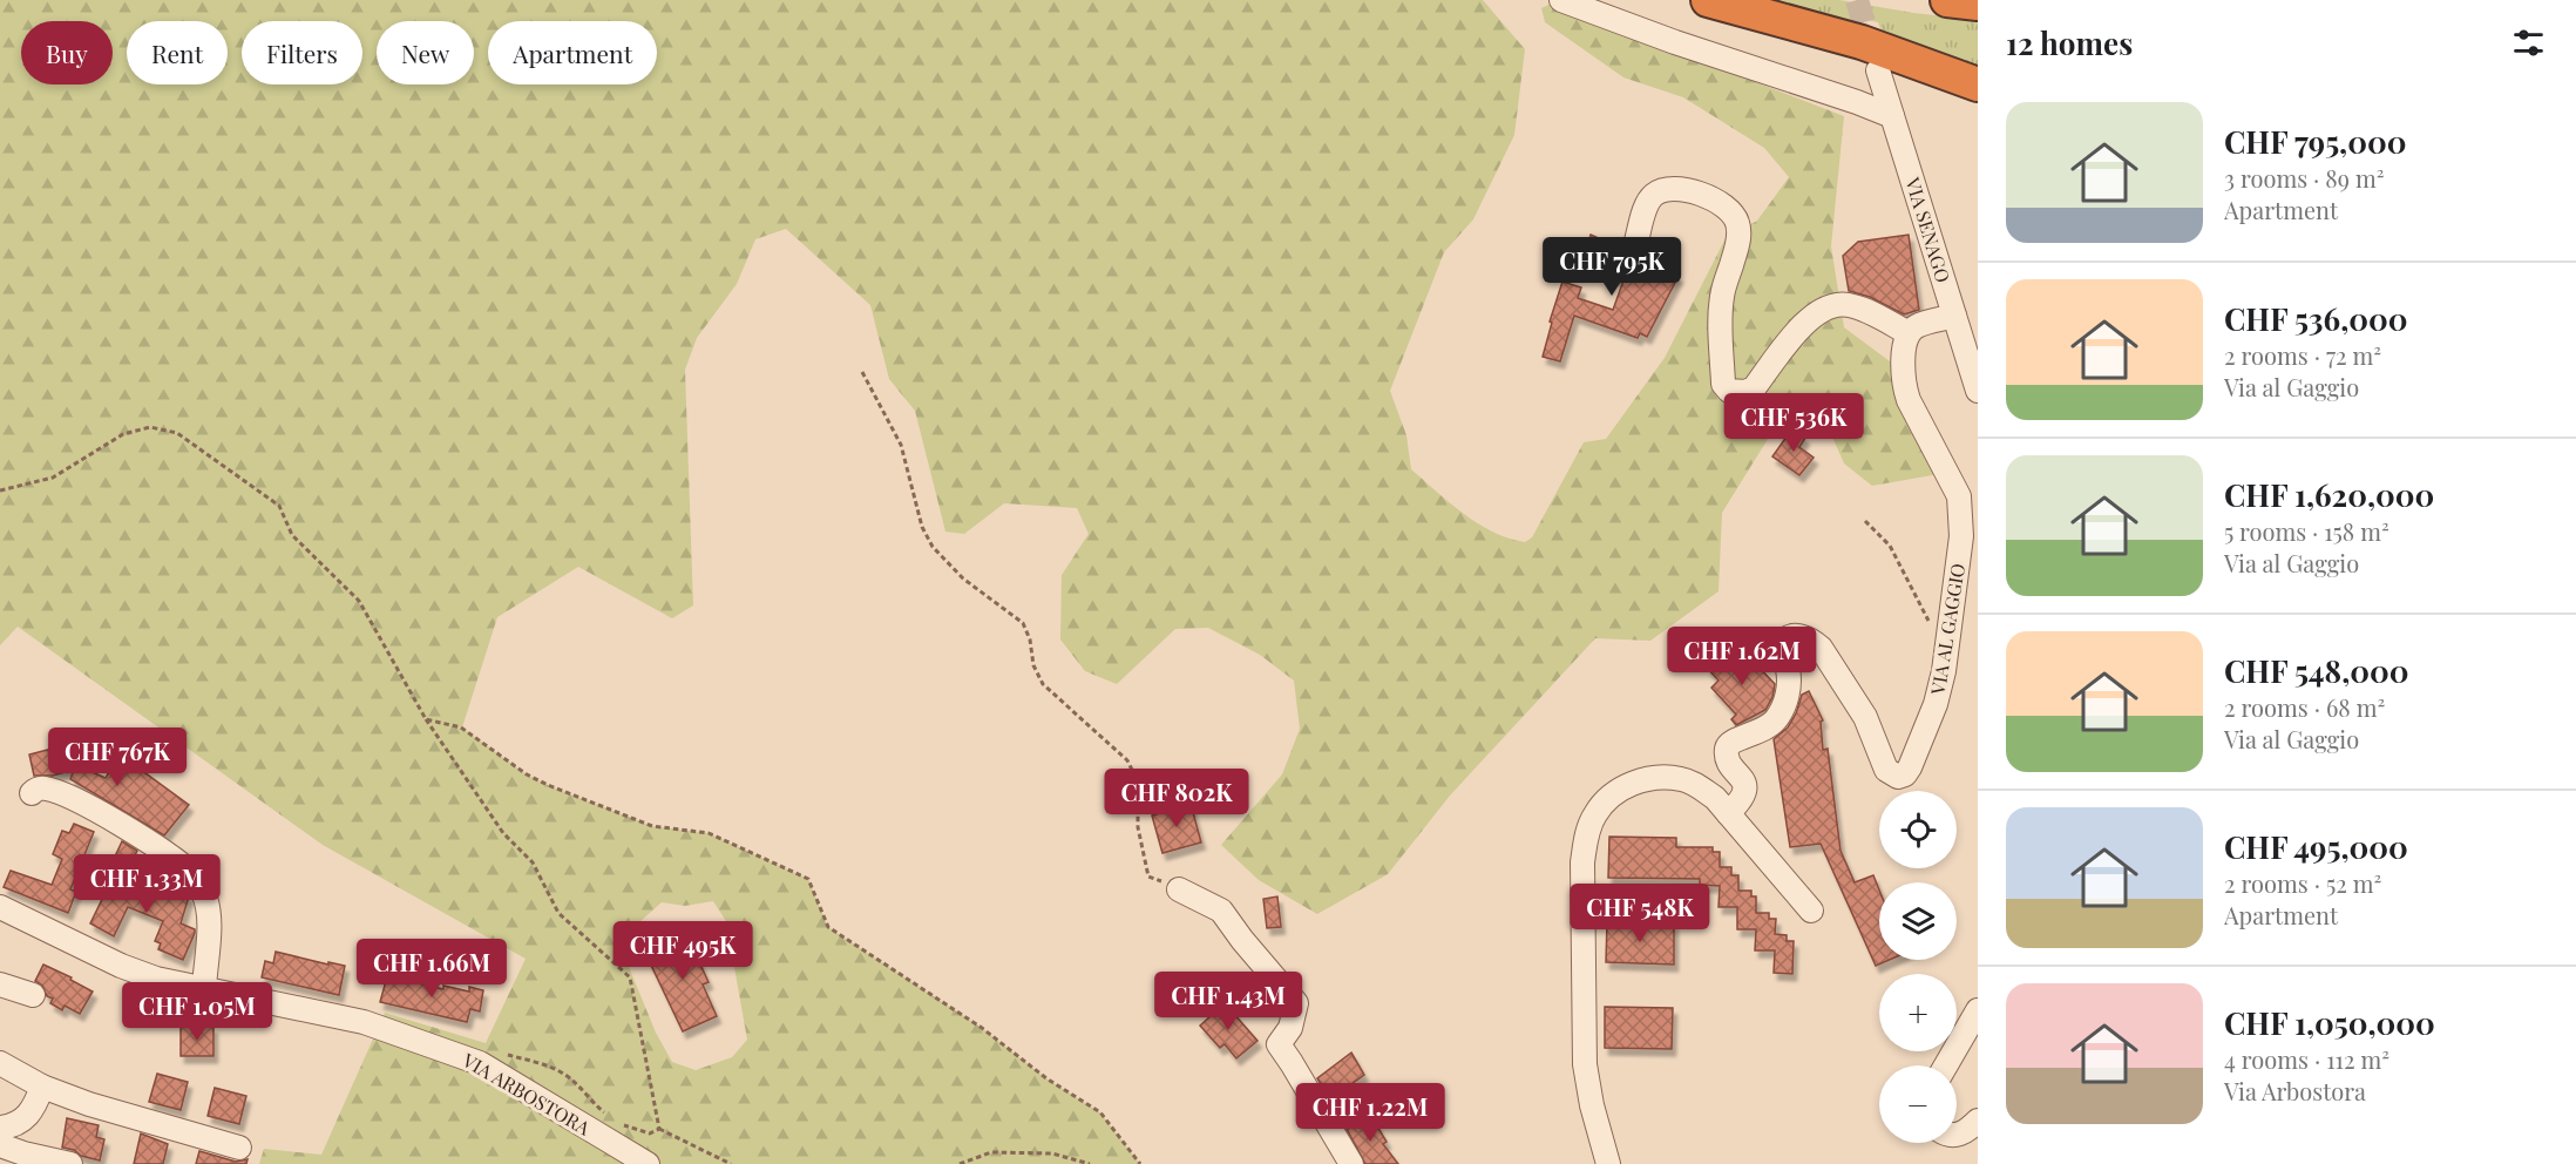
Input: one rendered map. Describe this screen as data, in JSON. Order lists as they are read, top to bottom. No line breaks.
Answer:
{"streets":{"street":["VIA SENAGO","VIA AL GAGGIO","VIA ARBOSTORA"]},"page":{"heading":"12 homes","chip":["Buy","Rent","Filters","New","Apartment"],"list":[{"name":"CHF 795,000","note":"3 rooms · 89 m² · Apartment"},{"name":"CHF 536,000","note":"2 rooms · 72 m² · Via al Gaggio"},{"name":"CHF 1,620,000","note":"5 rooms · 158 m² · Via al Gaggio"},{"name":"CHF 548,000","note":"2 rooms · 68 m² · Via al Gaggio"},{"name":"CHF 495,000","note":"2 rooms · 52 m² · Apartment"},{"name":"CHF 1,050,000","note":"4 rooms · 112 m² · Via Arbostora"}],"price":["CHF 795K","CHF 536K","CHF 1.62M","CHF 767K","CHF 802K","CHF 1.33M","CHF 548K","CHF 495K","CHF 1.66M","CHF 1.43M","CHF 1.05M","CHF 1.22M"],"map_buttons":["+","−"]}}
